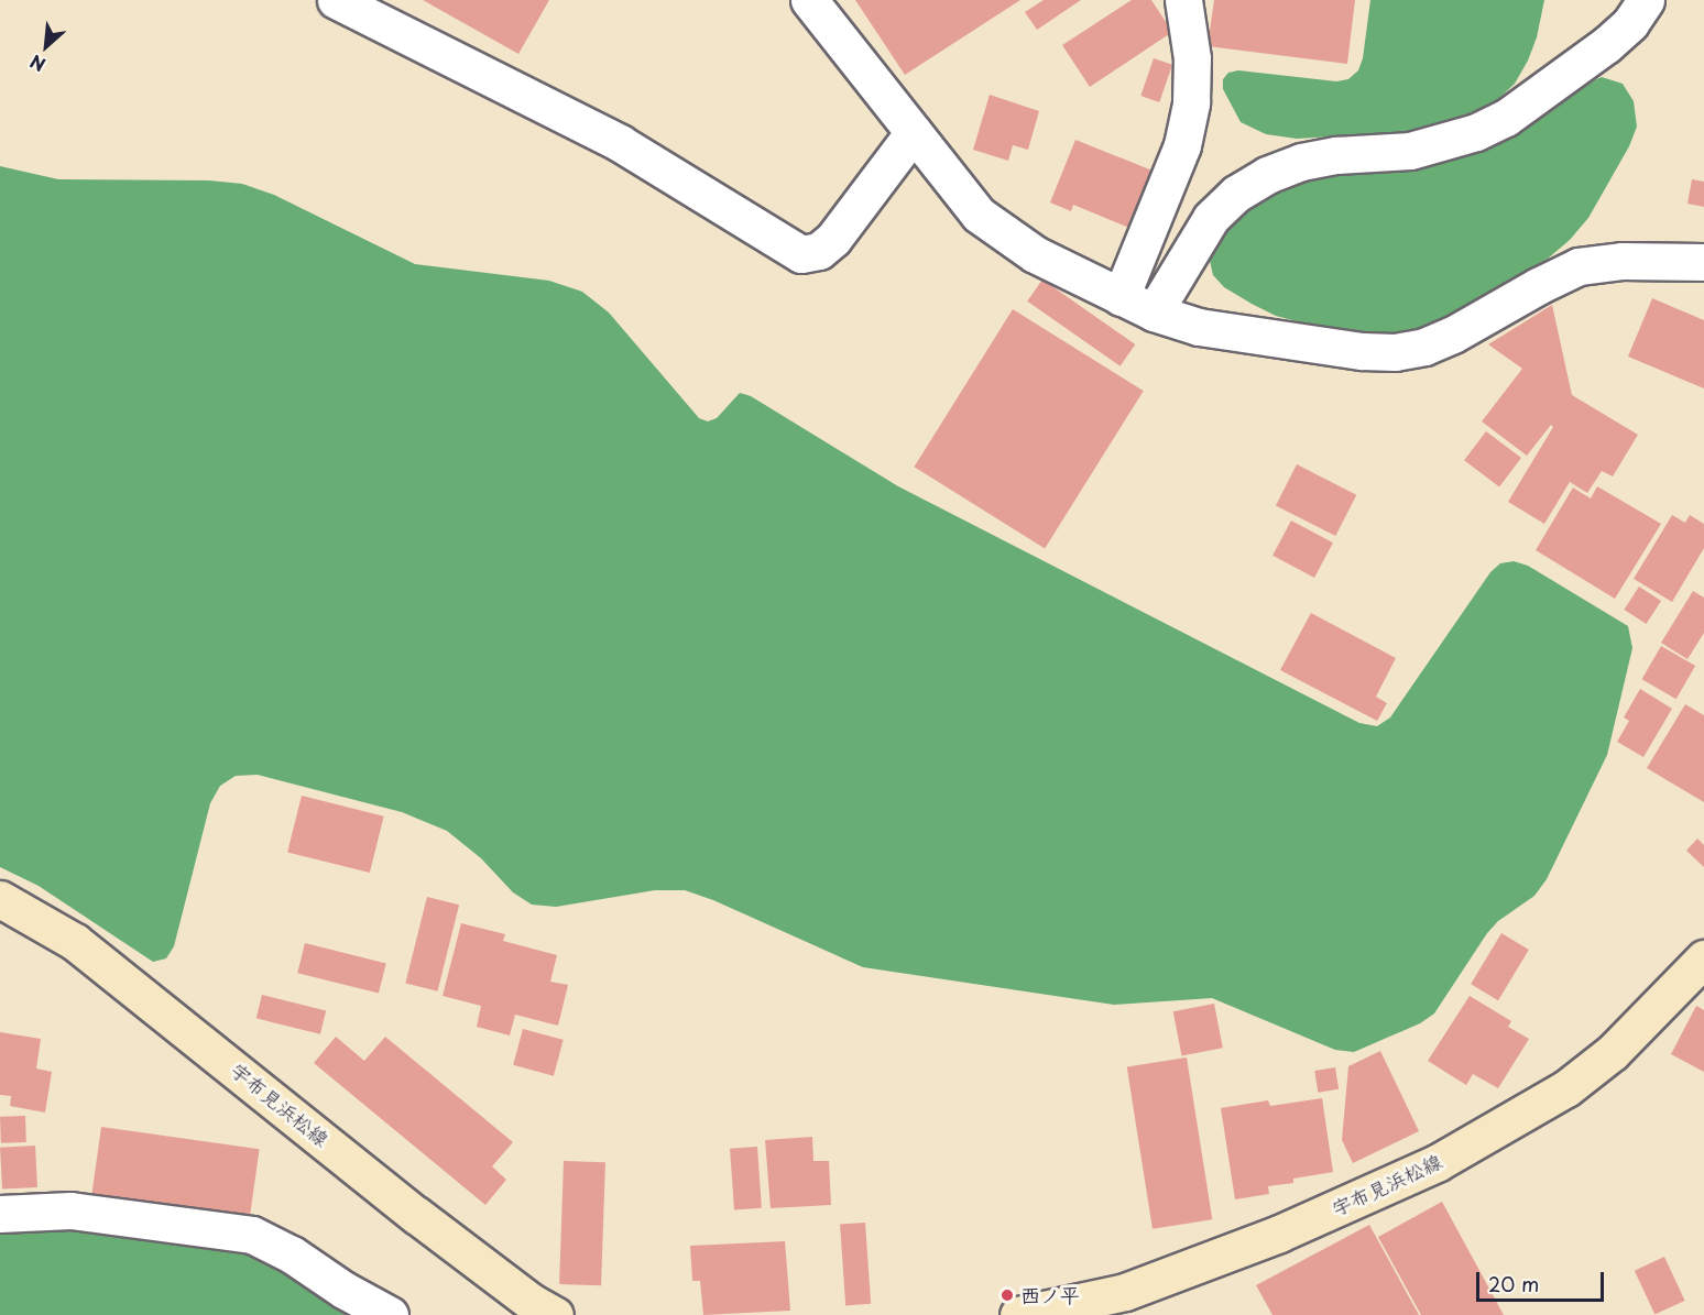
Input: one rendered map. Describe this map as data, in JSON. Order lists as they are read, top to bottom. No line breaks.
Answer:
{"streets":{"main road":["宇布見浜松線"]},"places":["西ノ平"],"scale_bar":"20 m","north":"bottom left"}
